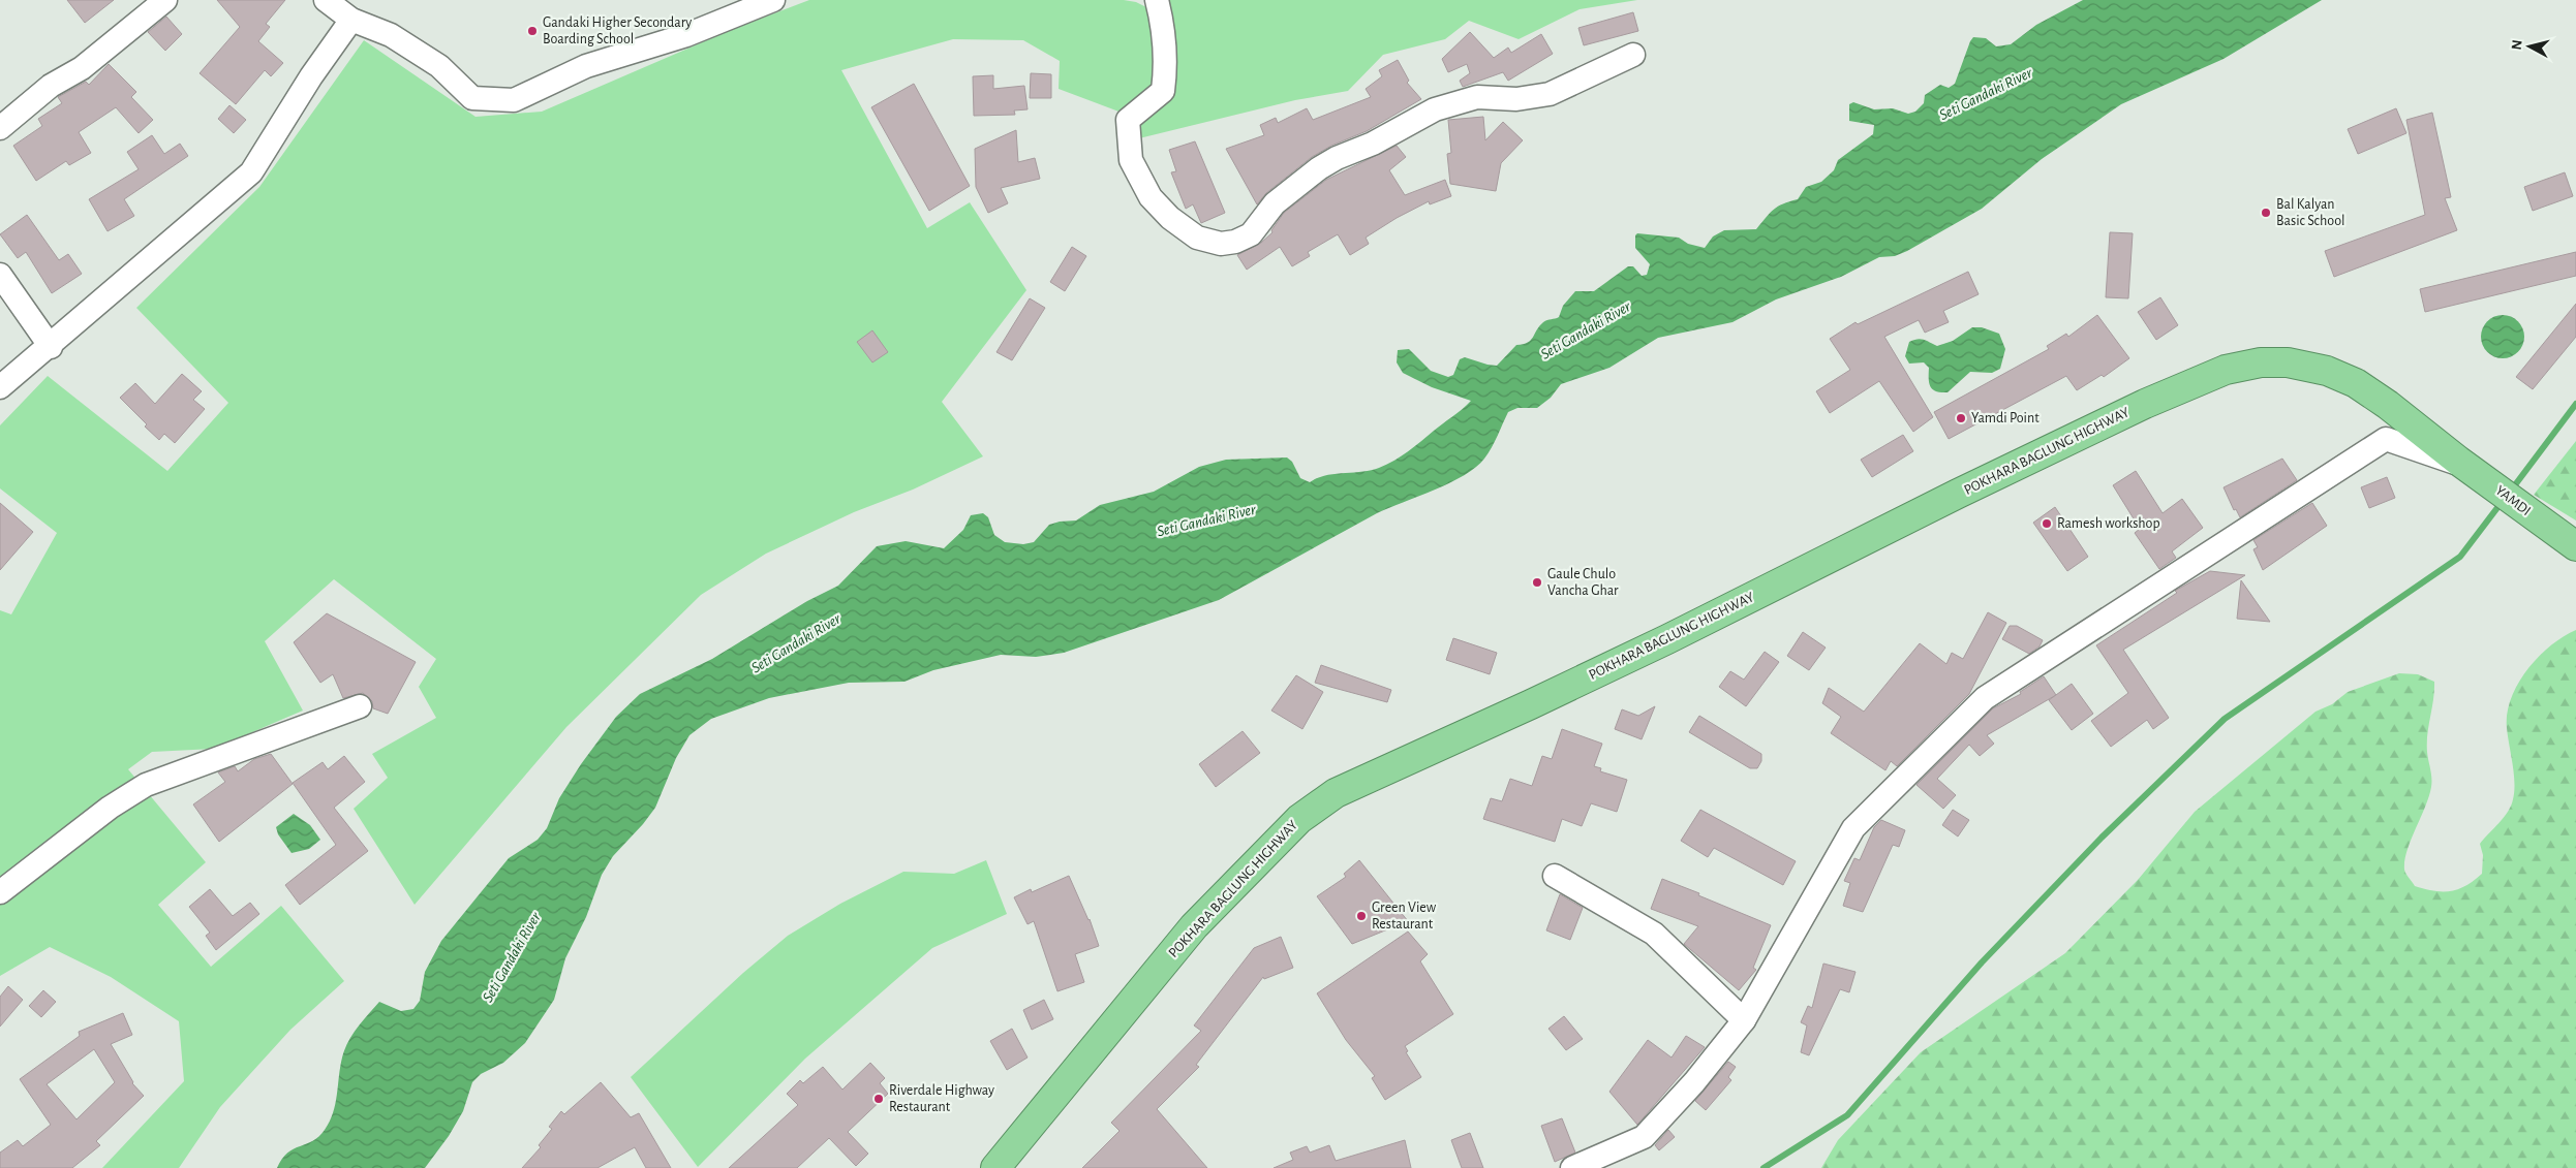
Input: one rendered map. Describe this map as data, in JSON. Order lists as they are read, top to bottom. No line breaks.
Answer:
{"streets":{"highway":["POKHARA BAGLUNG HIGHWAY","YAMDI"]},"crossings":[["POKHARA BAGLUNG HIGHWAY","YAMDI"]],"water":["Seti Gandaki River"],"places":["Gandaki Higher Secondary Boarding School","Bal Kalyan Basic School","Yamdi Point","Ramesh workshop","Gaule Chulo Vancha Ghar","Green View Restaurant","Riverdale Highway Restaurant"],"north":"left"}
